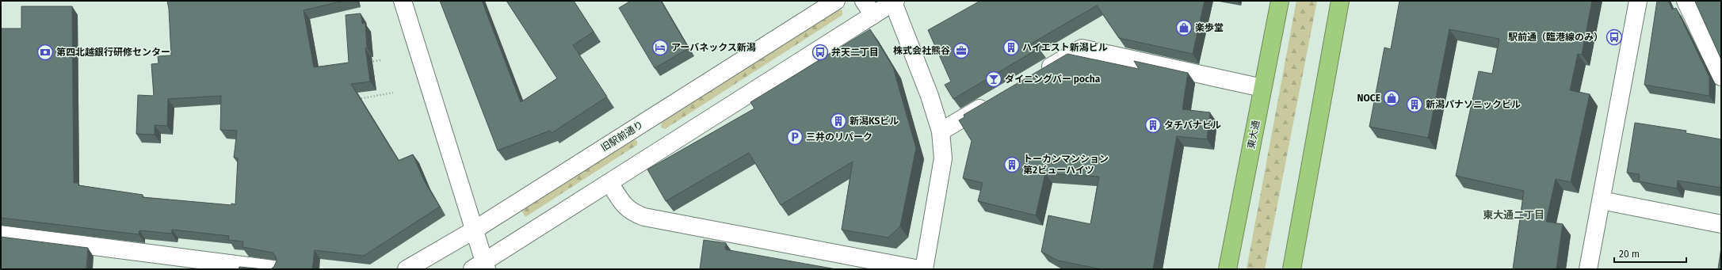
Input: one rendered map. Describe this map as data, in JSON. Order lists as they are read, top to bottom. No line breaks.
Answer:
{"streets":{"highway":["東大通"],"street":["旧駅前通り"]},"districts":["東大通二丁目"],"places":{"shop":["楽歩堂","NOCE"],"bus stop":["駅前通（臨港線のみ）","弁天二丁目"],"hotel":["アーバネックス新潟"],"building":["ハイエスト新潟ビル","新潟パナソニックビル","新潟KSビル","タチバナビル","トーカンマンション 第2ビューハイツ"],"office":["株式会社熊谷"],"bank":["第四北越銀行研修センター"],"bar":["ダイニングバー pocha"],"parking":["三井のリパーク"]},"scale_bar":"20 m"}
